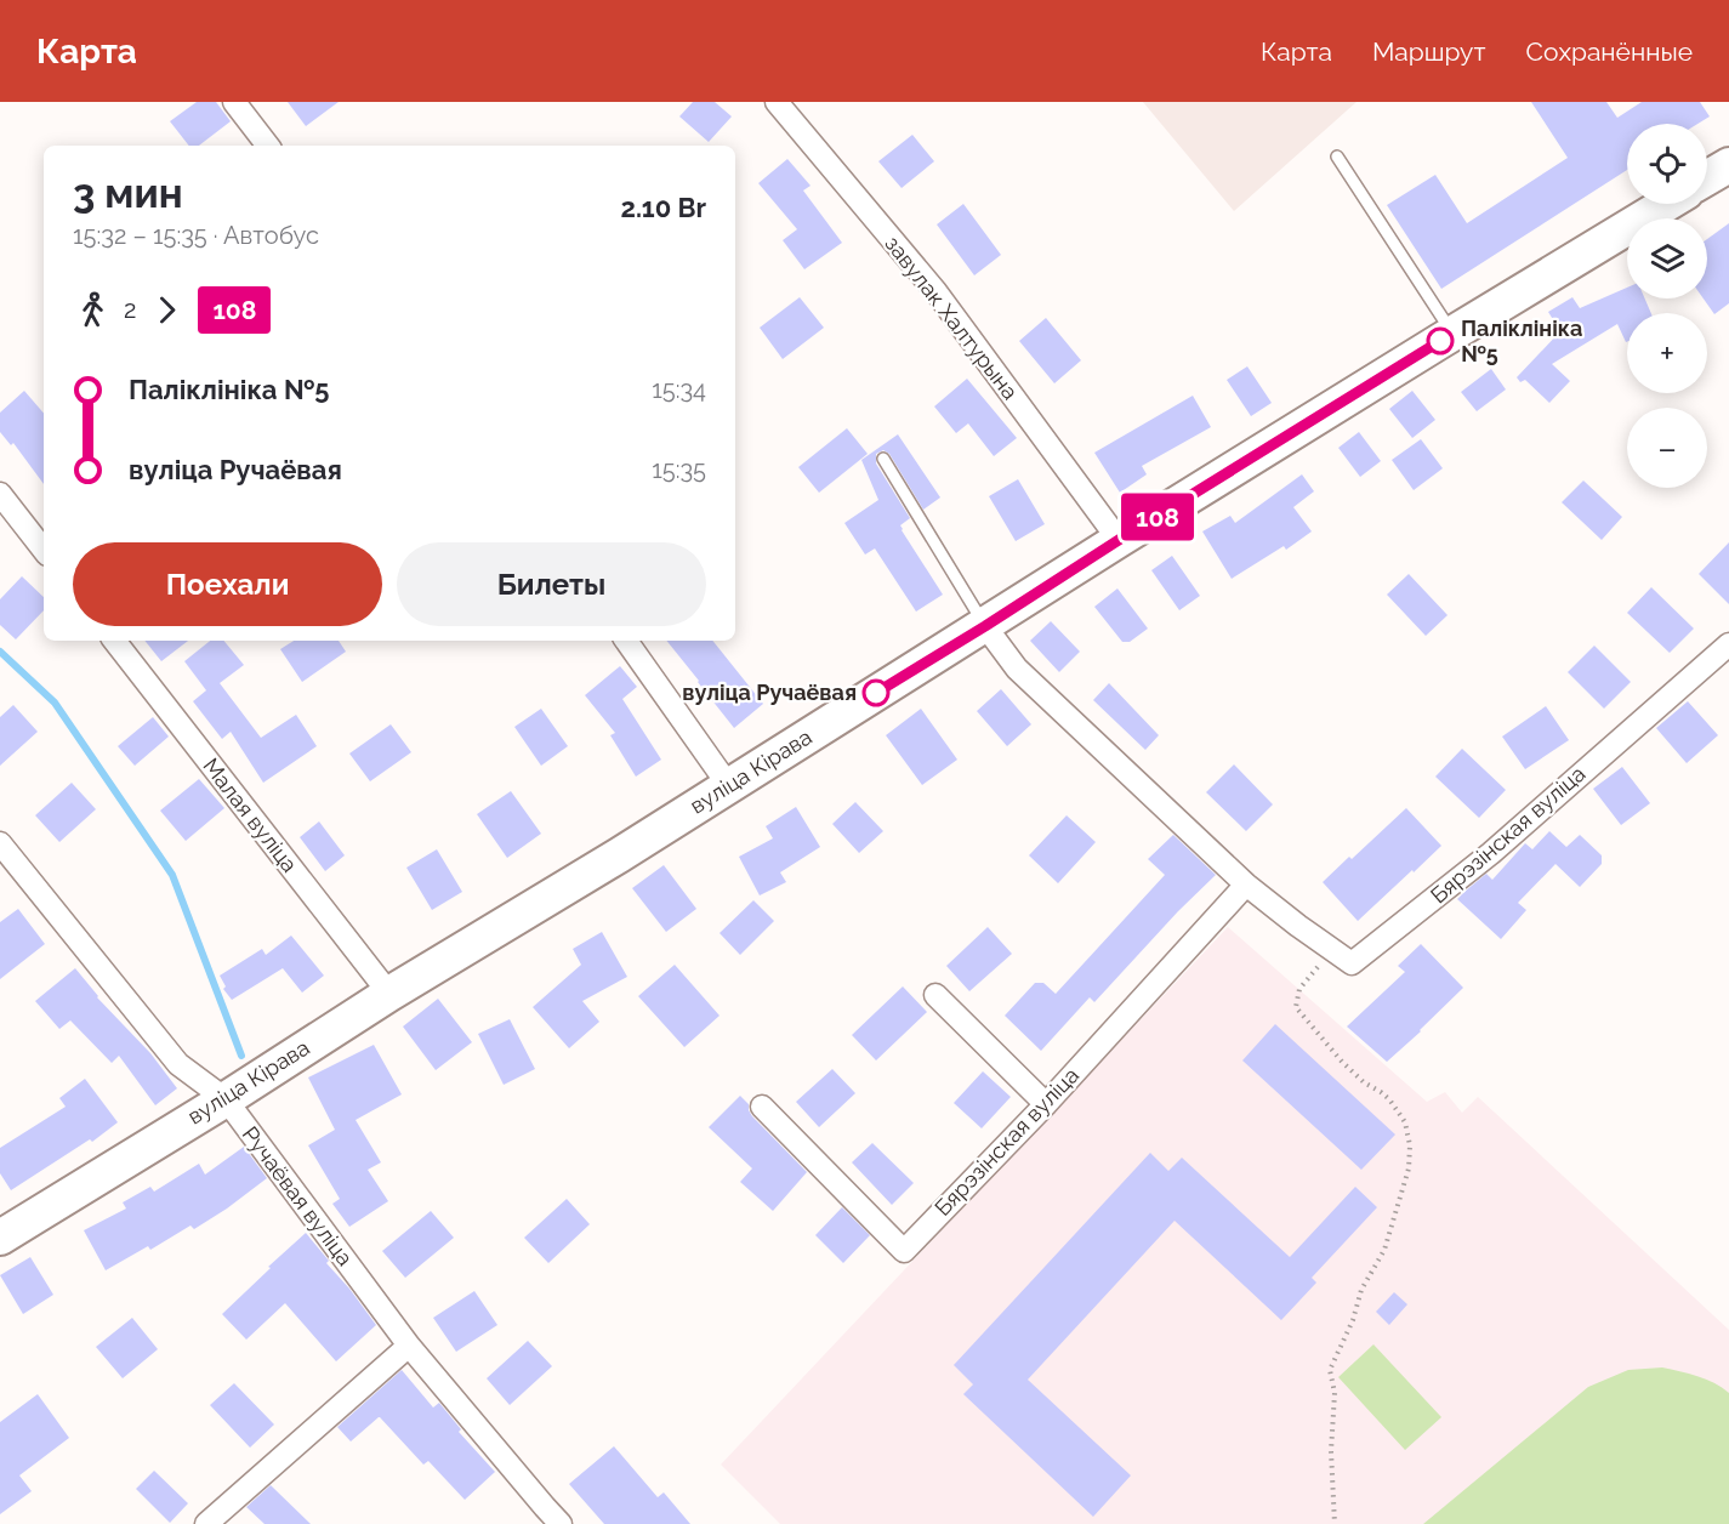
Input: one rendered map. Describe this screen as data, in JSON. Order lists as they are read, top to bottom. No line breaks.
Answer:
{"streets":{"main road":["вуліца Кірава"],"street":["завулак Халтурына","Малая вуліца","Бярэзінская вуліца","Ручаёвая вуліца"]},"crossings":[["завулак Халтурына","вуліца Кірава"],["вуліца Кірава","Малая вуліца"],["вуліца Кірава","Бярэзінская вуліца"],["вуліца Кірава","Ручаёвая вуліца"]],"places":["Паліклініка №5","вуліца Ручаёвая"],"lines":["bus line 108"],"page":{"header":"Карта","nav":["Карта","Маршрут","Сохранённые"],"on_map":"108","map_buttons":["+","−"],"heading":["3 мин","15:32 – 15:35 · Автобус","2.10 Br"],"legs":["2","108"],"list":[{"name":"Паліклініка №5","value":"15:34"},{"name":"вуліца Ручаёвая","value":"15:35"}],"buttons":["Поехали","Билеты"]}}
